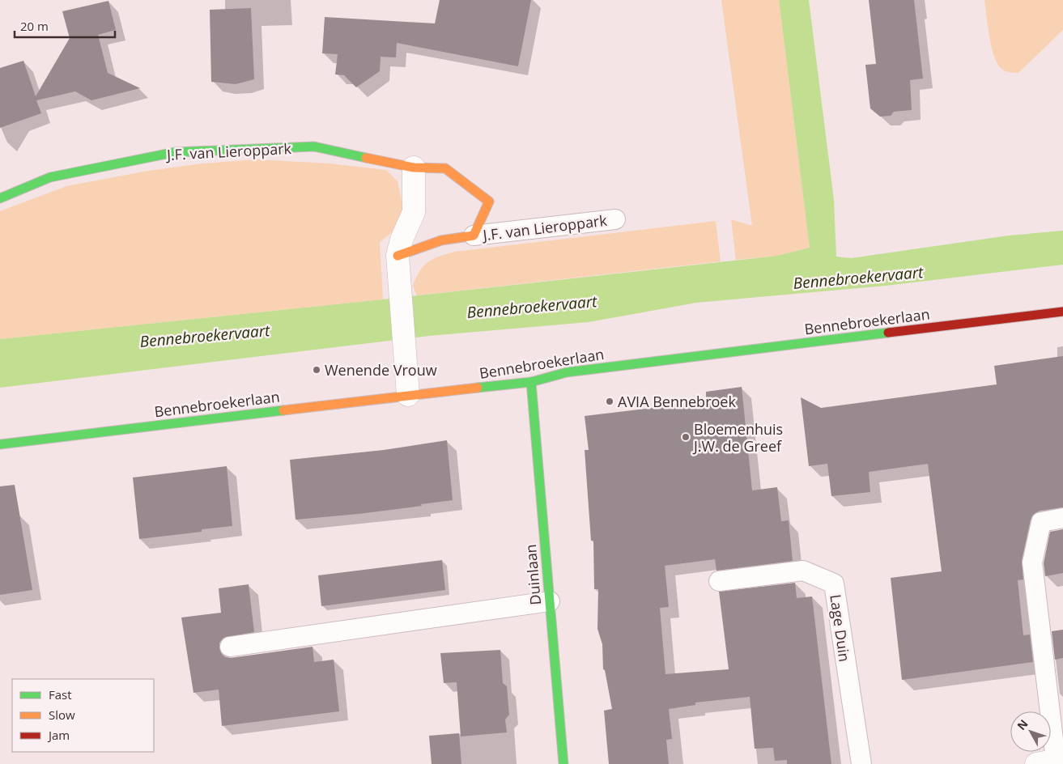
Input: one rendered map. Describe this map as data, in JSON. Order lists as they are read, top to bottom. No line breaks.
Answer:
{"streets":{"street":["J.F. van Lieroppark","Bennebroekerlaan","Duinlaan"],"lane":["Lage Duin"]},"crossings":[["Bennebroekerlaan","Duinlaan"]],"water":["Bennebroekervaart"],"places":["Wenende Vrouw","AVIA Bennebroek","Bloemenhuis J.W. de Greef"],"legend":["Fast","Slow","Jam"],"scale_bar":"20 m","north":"top left"}
